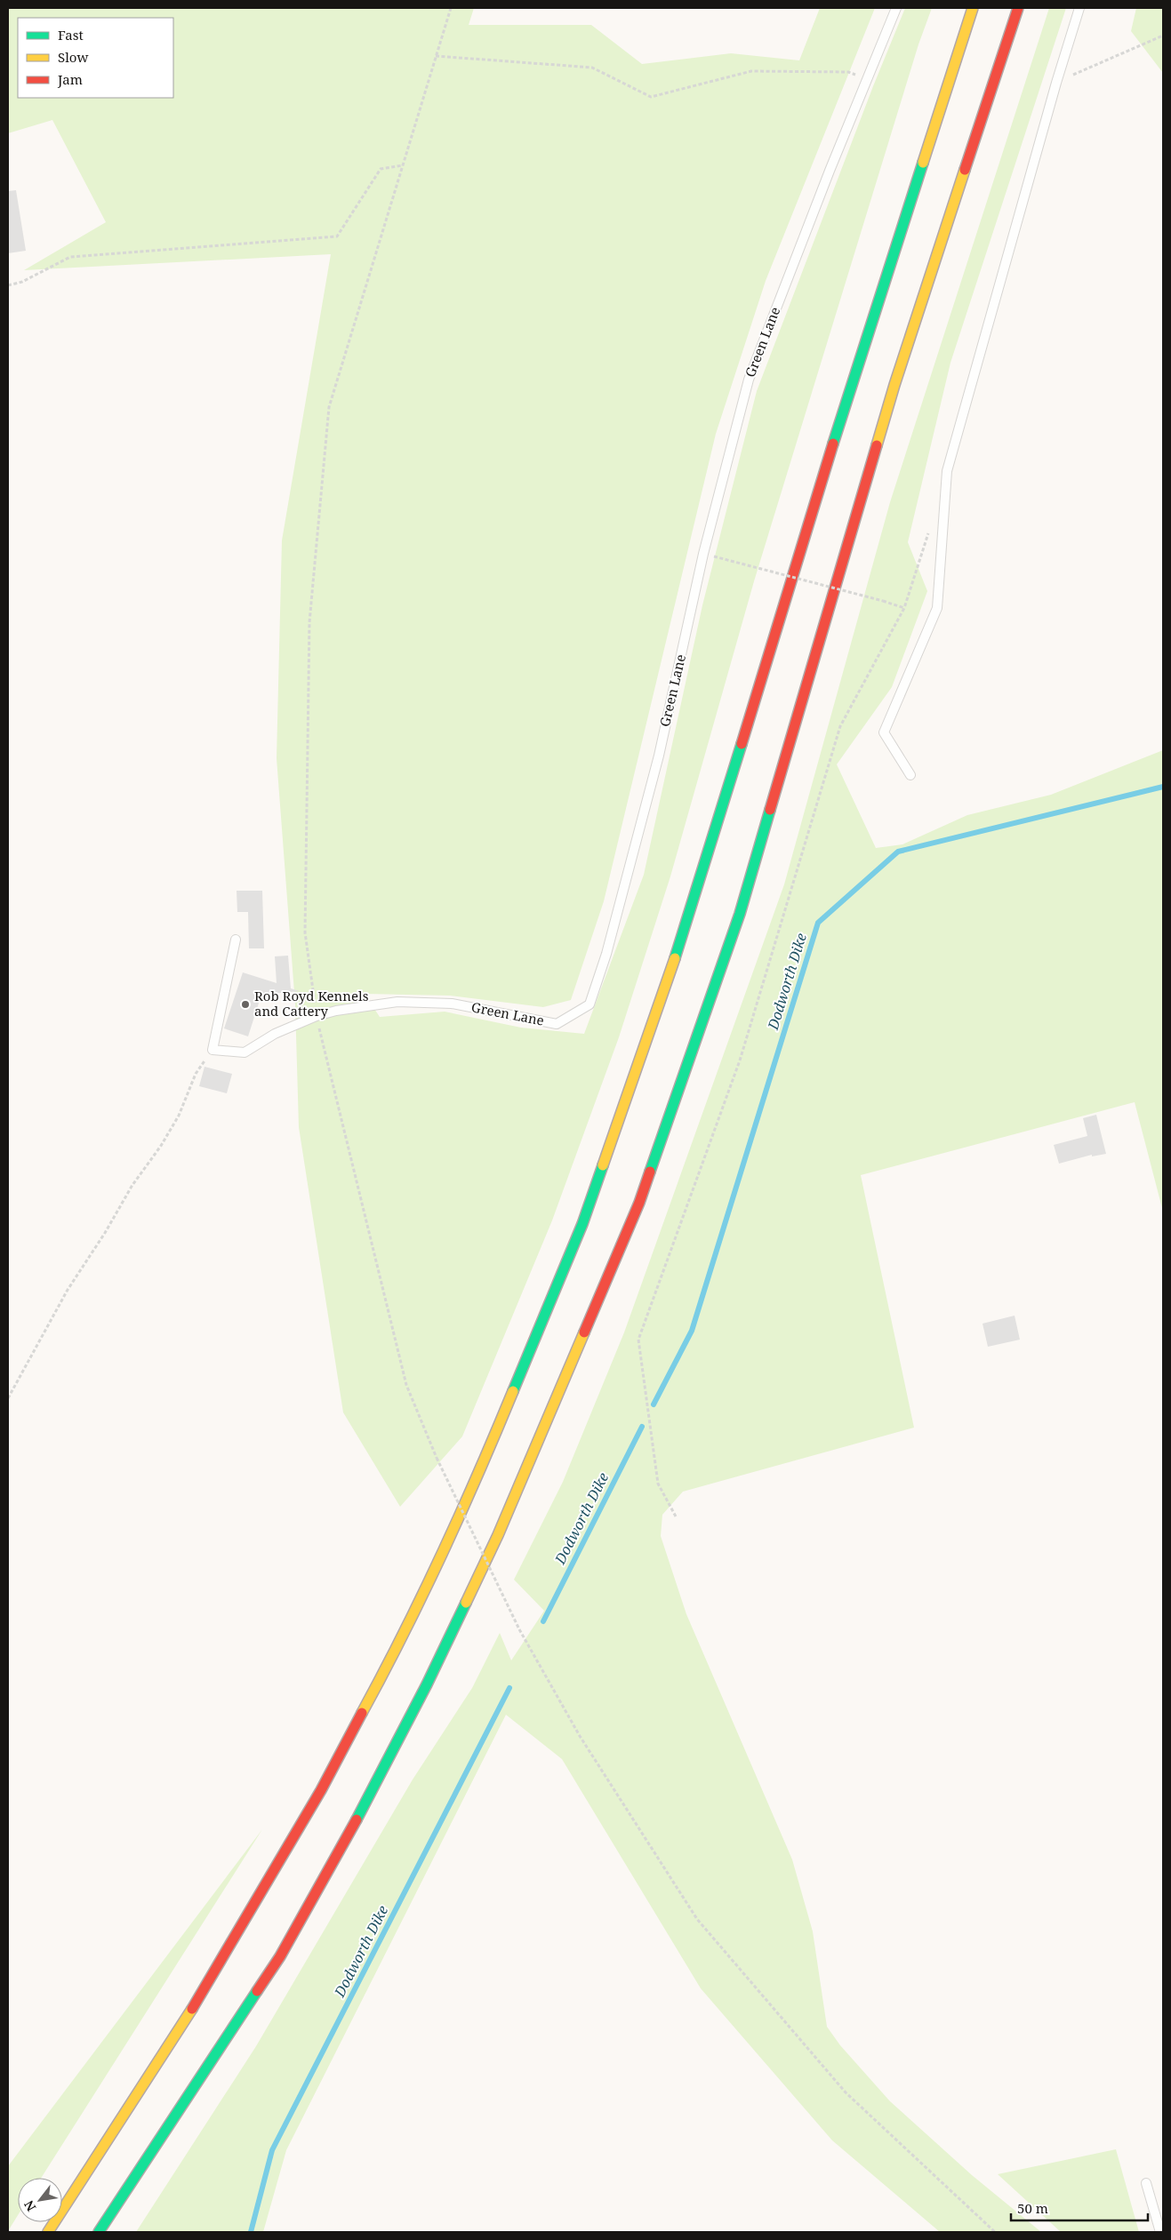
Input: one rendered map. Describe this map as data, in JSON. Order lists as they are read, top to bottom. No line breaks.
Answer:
{"streets":{"lane":["Green Lane"]},"water":["Dodworth Dike"],"places":["Rob Royd Kennels and Cattery"],"legend":["Fast","Slow","Jam"],"scale_bar":"50 m","north":"bottom left"}
